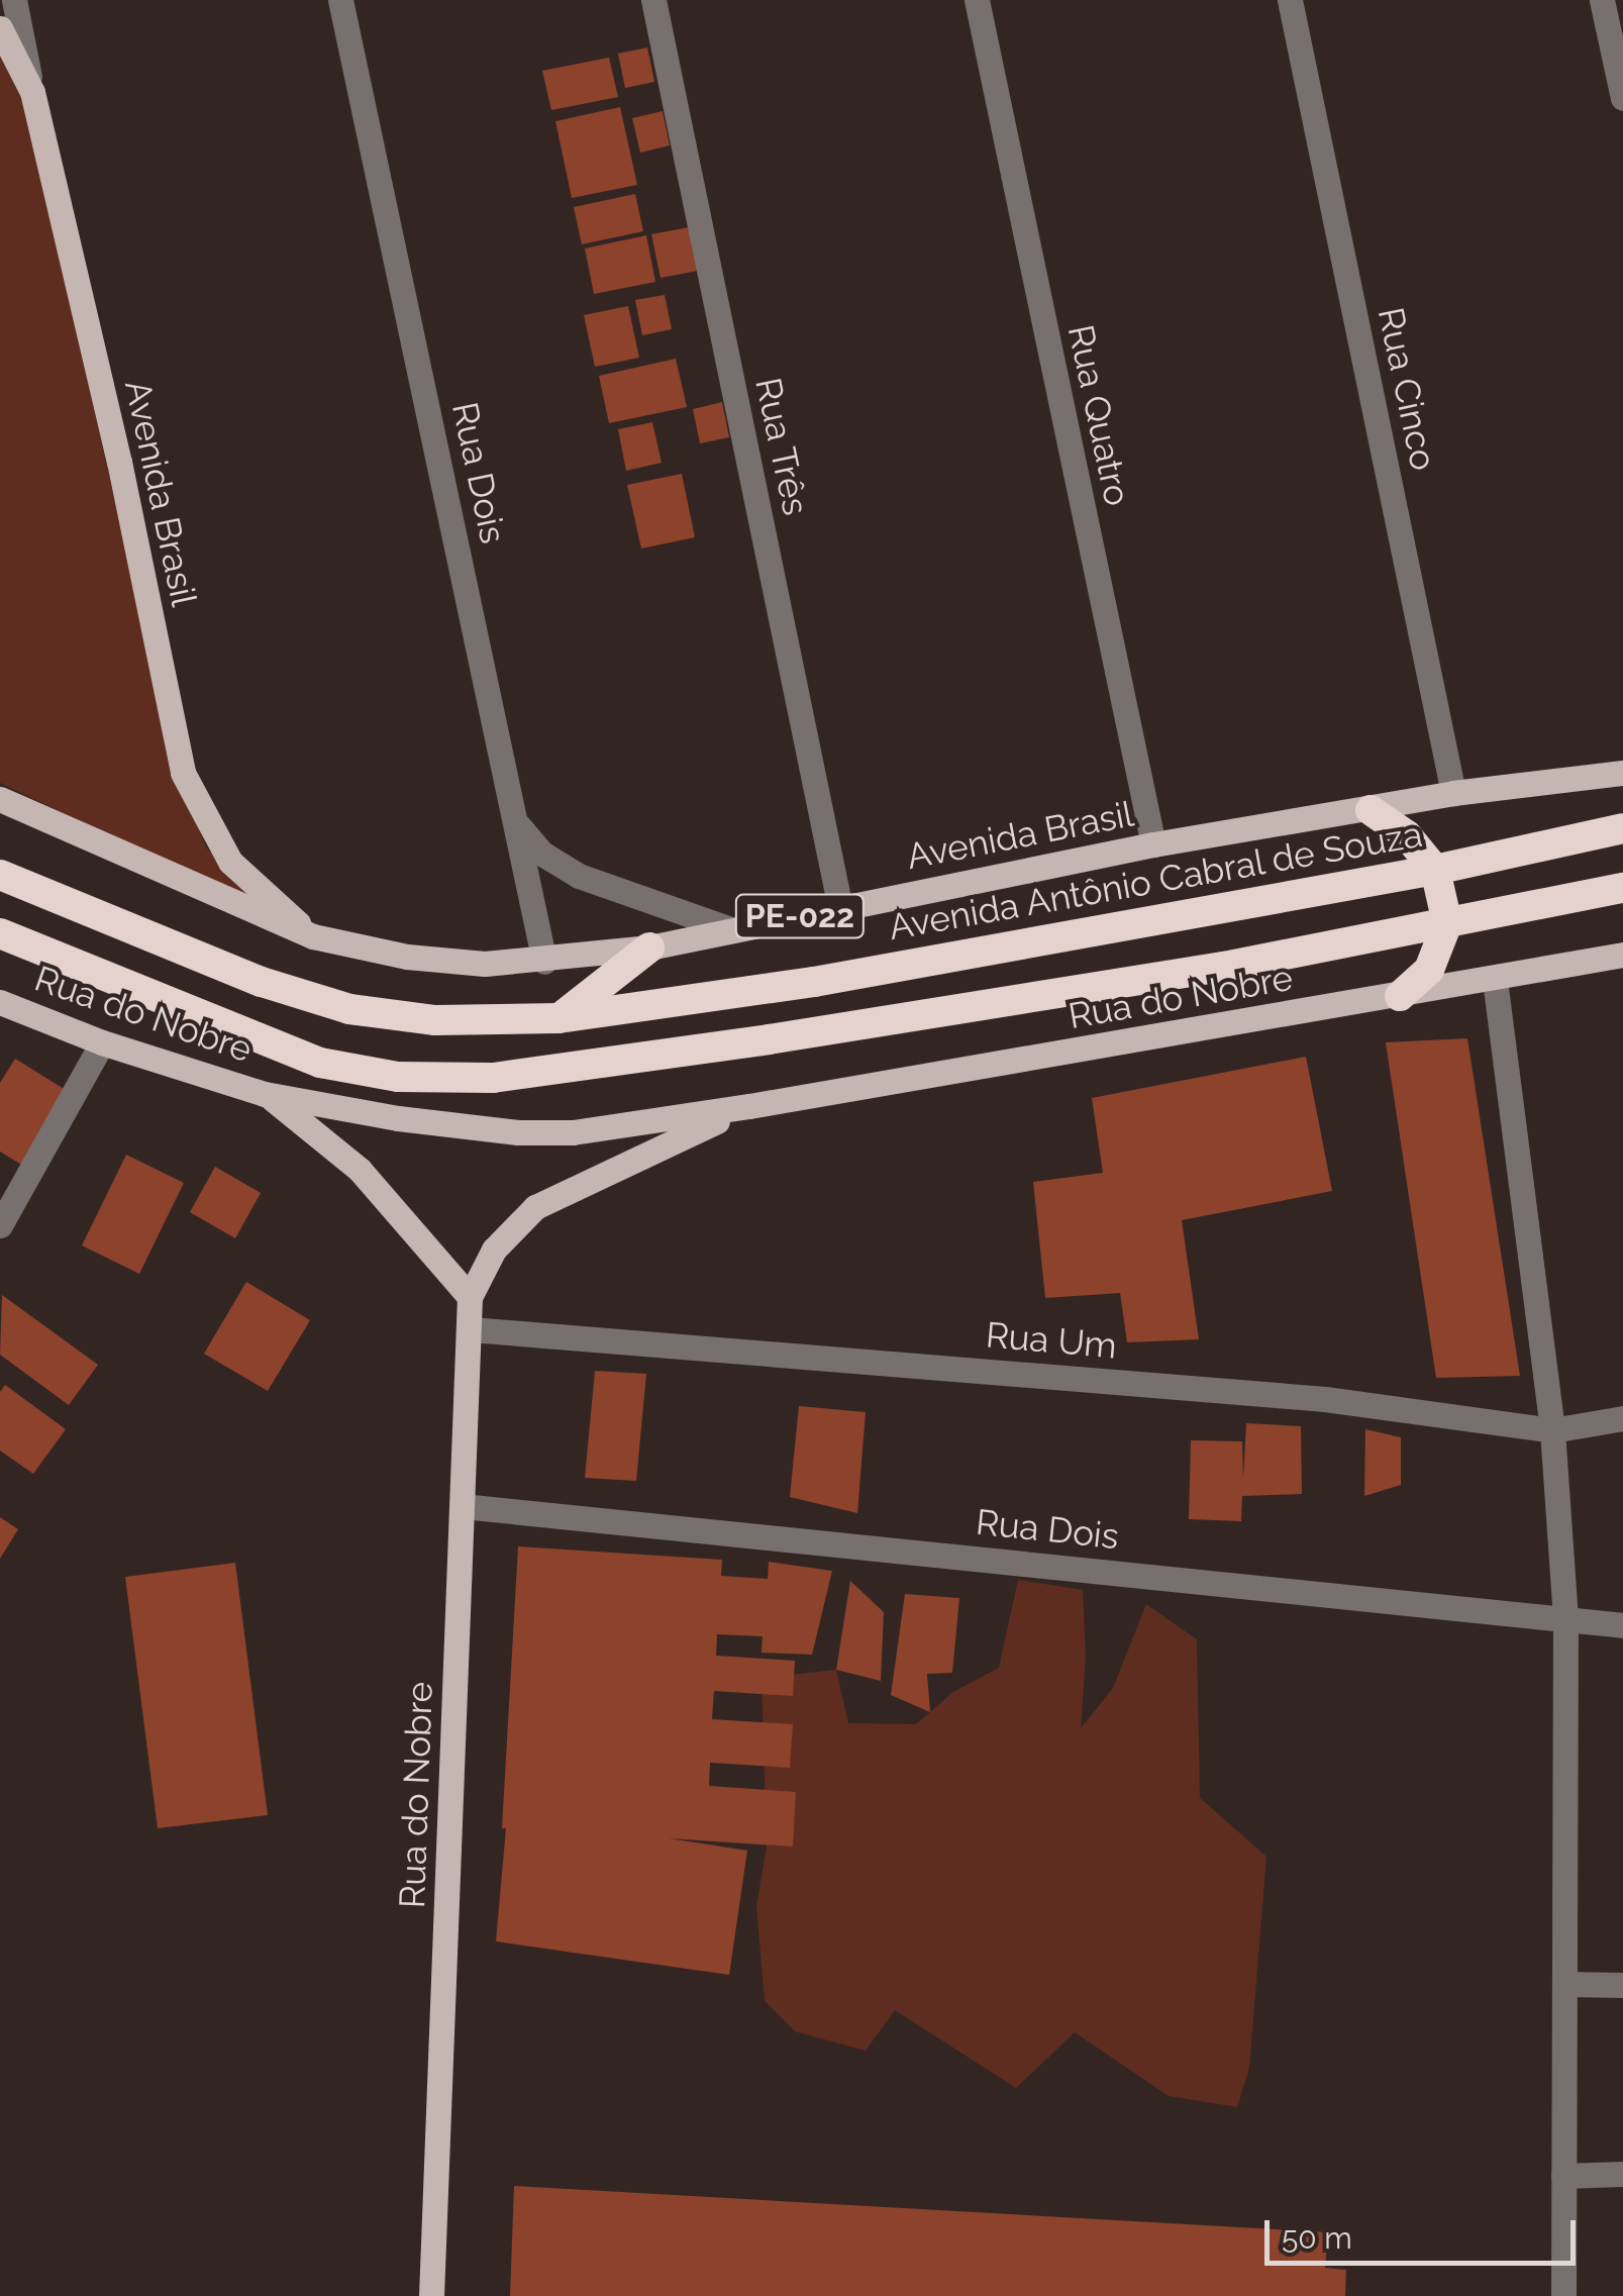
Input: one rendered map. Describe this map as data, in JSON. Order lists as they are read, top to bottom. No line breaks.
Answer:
{"streets":{"highway":["Avenida Antônio Cabral de Souza","PE-022"],"main road":["Avenida Brasil","Rua do Nobre"],"street":["Rua Cinco","Rua Quatro","Rua Três","Rua Dois","Rua Um"]},"crossings":[["Rua Cinco","Avenida Brasil"],["Rua Quatro","Avenida Brasil"],["Rua Três","Avenida Brasil"],["Rua Dois","Avenida Brasil"],["Rua Dois","Rua do Nobre"],["Rua do Nobre","Rua Um"]],"scale_bar":"50 m"}
